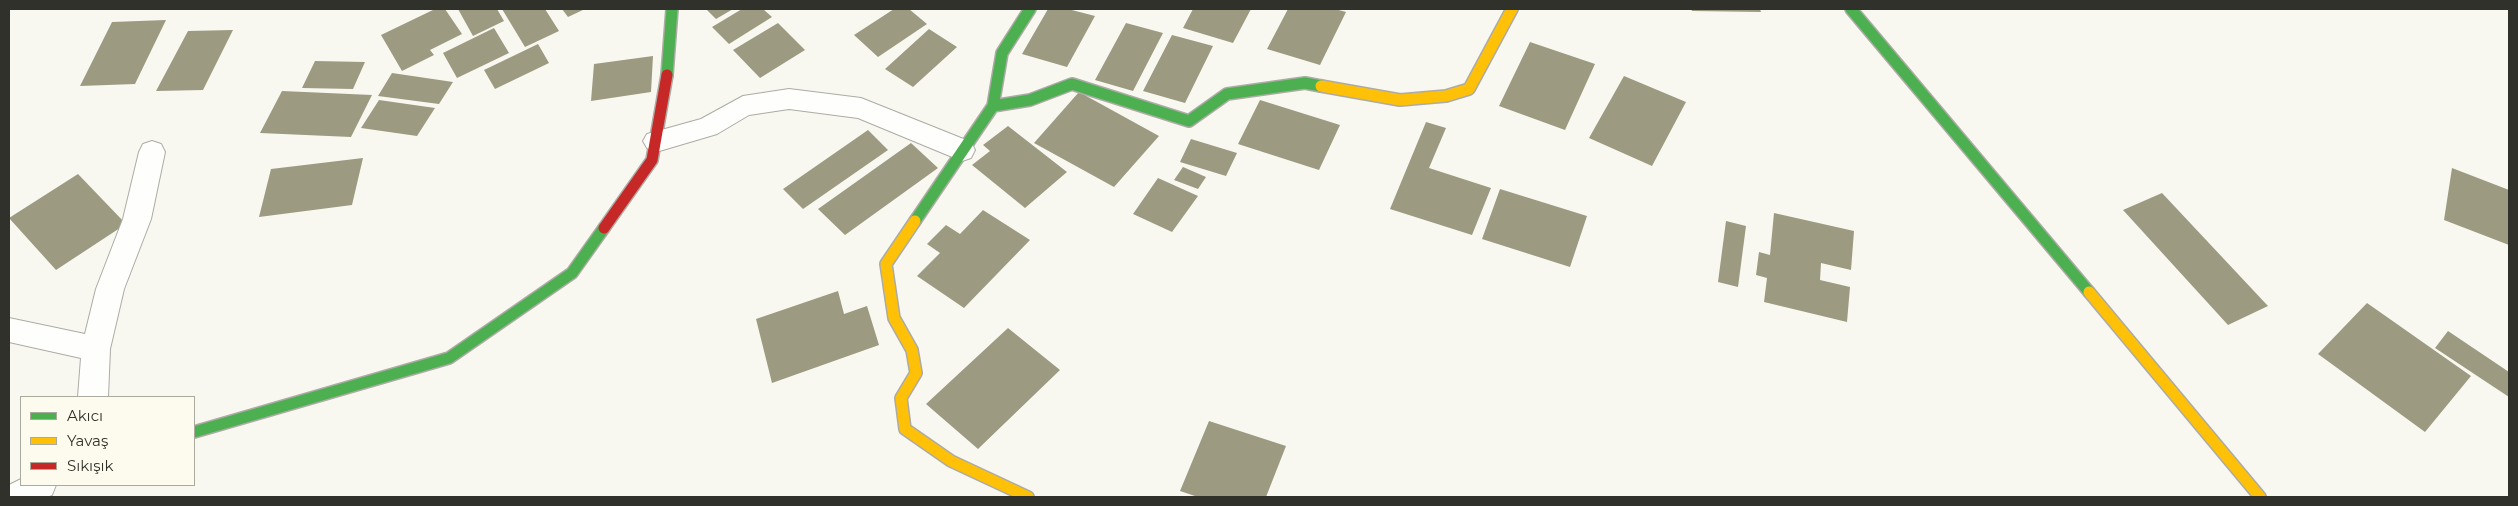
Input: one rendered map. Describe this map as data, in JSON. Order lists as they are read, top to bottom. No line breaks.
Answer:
{"legend":["Akıcı","Yavaş","Sıkışık"]}
